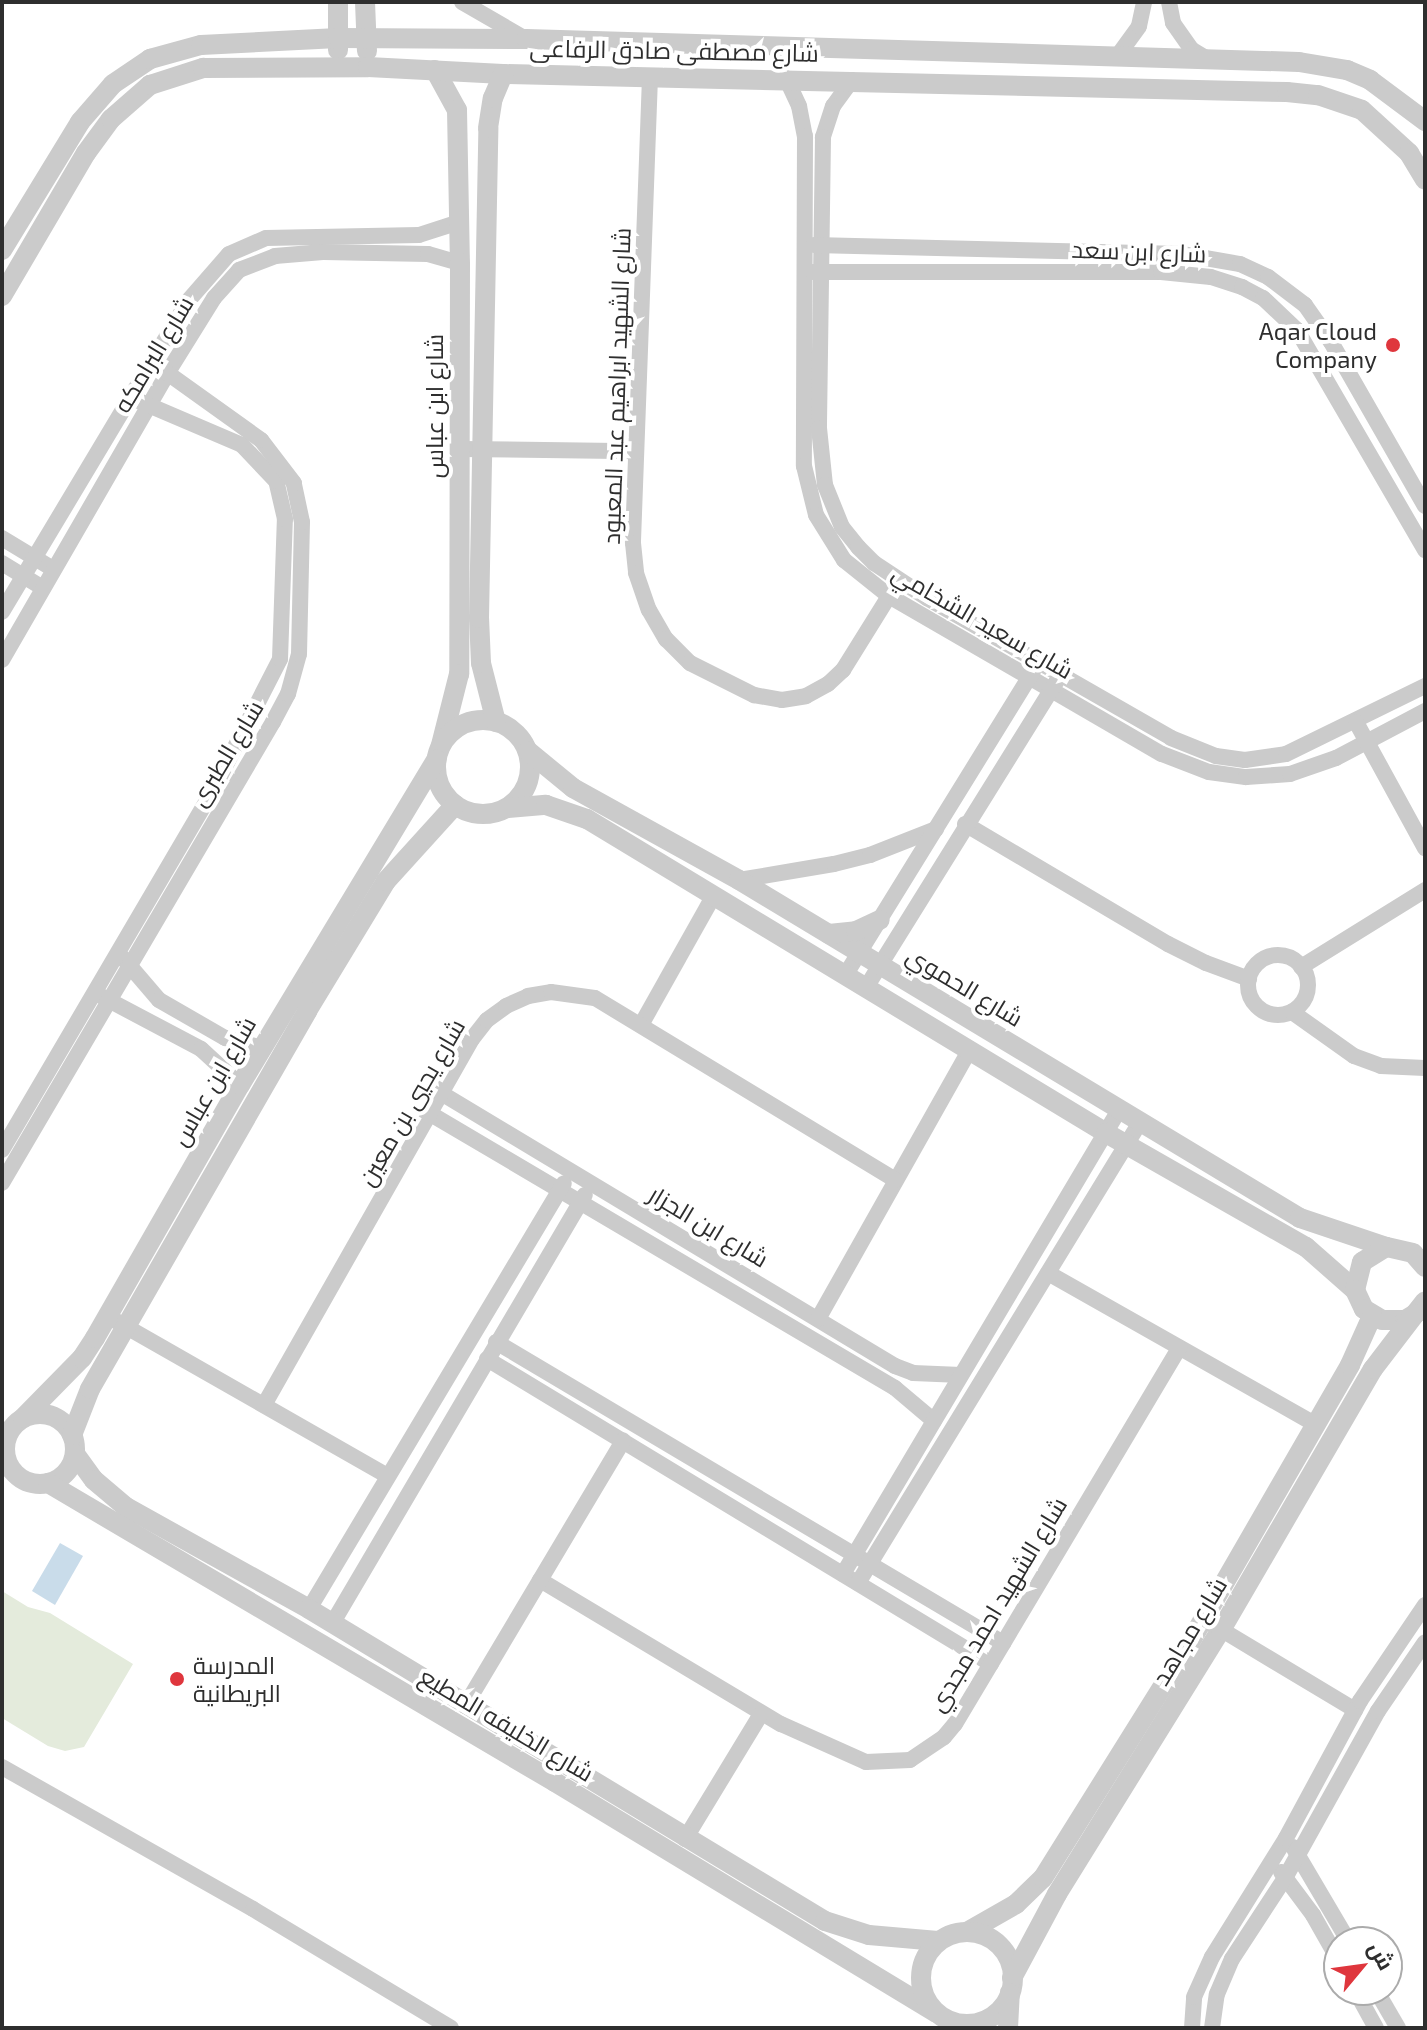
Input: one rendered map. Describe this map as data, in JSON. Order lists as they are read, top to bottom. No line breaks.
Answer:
{"streets":{"street":["شارع مصطفى صادق الرفاعى","شارع ابن سعد","شارع البرامكه","شارع الشهيد ابراهيم عبد المعبود","شارع ابن عباس","شارع سعيد الشخامي","شارع الطبرى","شارع الحموي","شارع يحيي بن معين","شارع ابن الجزار","شارع الشهيد احمد مجدي","شارع مجاهد","شارع الخليفه المطيع"]},"crossings":[["شارع مصطفى صادق الرفاعى","شارع الشهيد ابراهيم عبد المعبود"],["شارع مصطفى صادق الرفاعى","شارع ابن عباس"],["شارع مصطفى صادق الرفاعى","شارع سعيد الشخامي"],["شارع ابن سعد","شارع سعيد الشخامي"],["شارع البرامكه","شارع ابن عباس"],["شارع البرامكه","شارع الطبرى"],["شارع الشهيد ابراهيم عبد المعبود","شارع سعيد الشخامي"],["شارع ابن عباس","شارع الحموي"],["شارع ابن عباس","شارع الخليفه المطيع"],["شارع يحيي بن معين","شارع ابن الجزار"],["شارع مجاهد","شارع الخليفه المطيع"]],"places":["Aqar Cloud Company","المدرسة البريطانية"],"north":"top right"}
